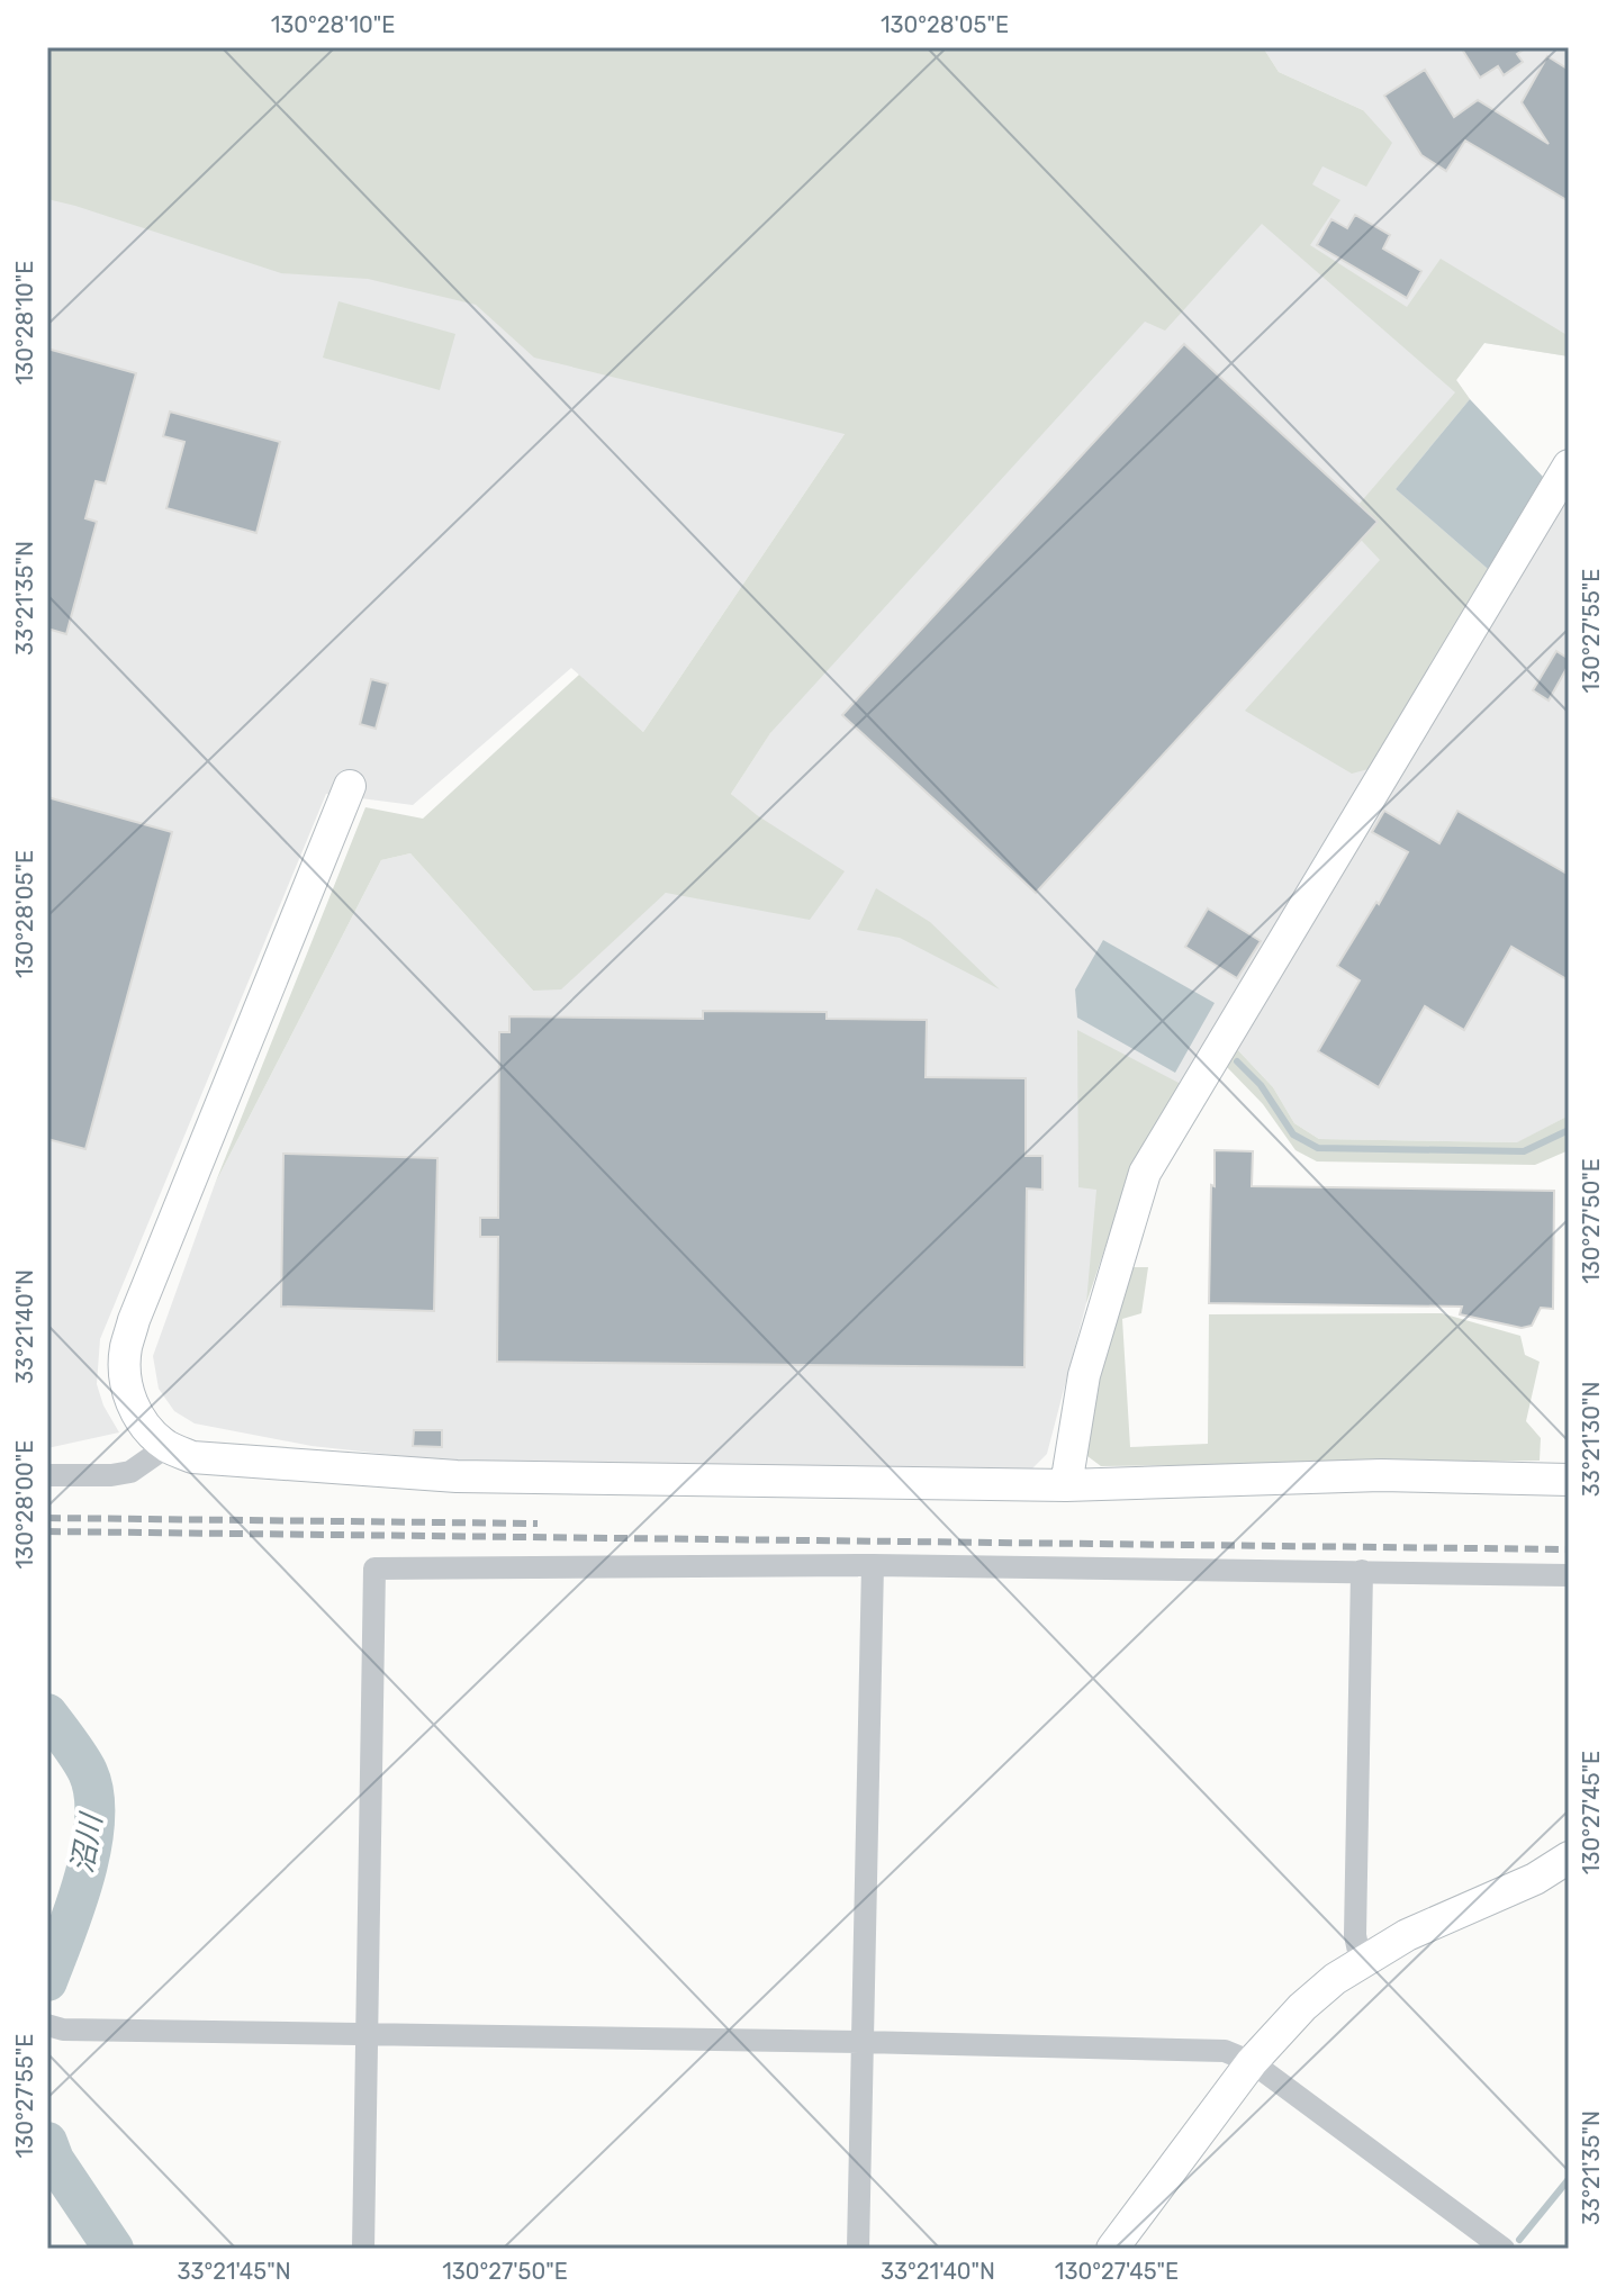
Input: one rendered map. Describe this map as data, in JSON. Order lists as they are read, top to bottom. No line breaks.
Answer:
{"water":["沼川"],"coordinates":["130°28'10\"E","130°28'05\"E","33°21'35\"N","130°27'55\"E","130°27'50\"E","33°21'40\"N","33°21'30\"N","130°28'00\"E","130°27'45\"E","33°21'45\"N"]}
